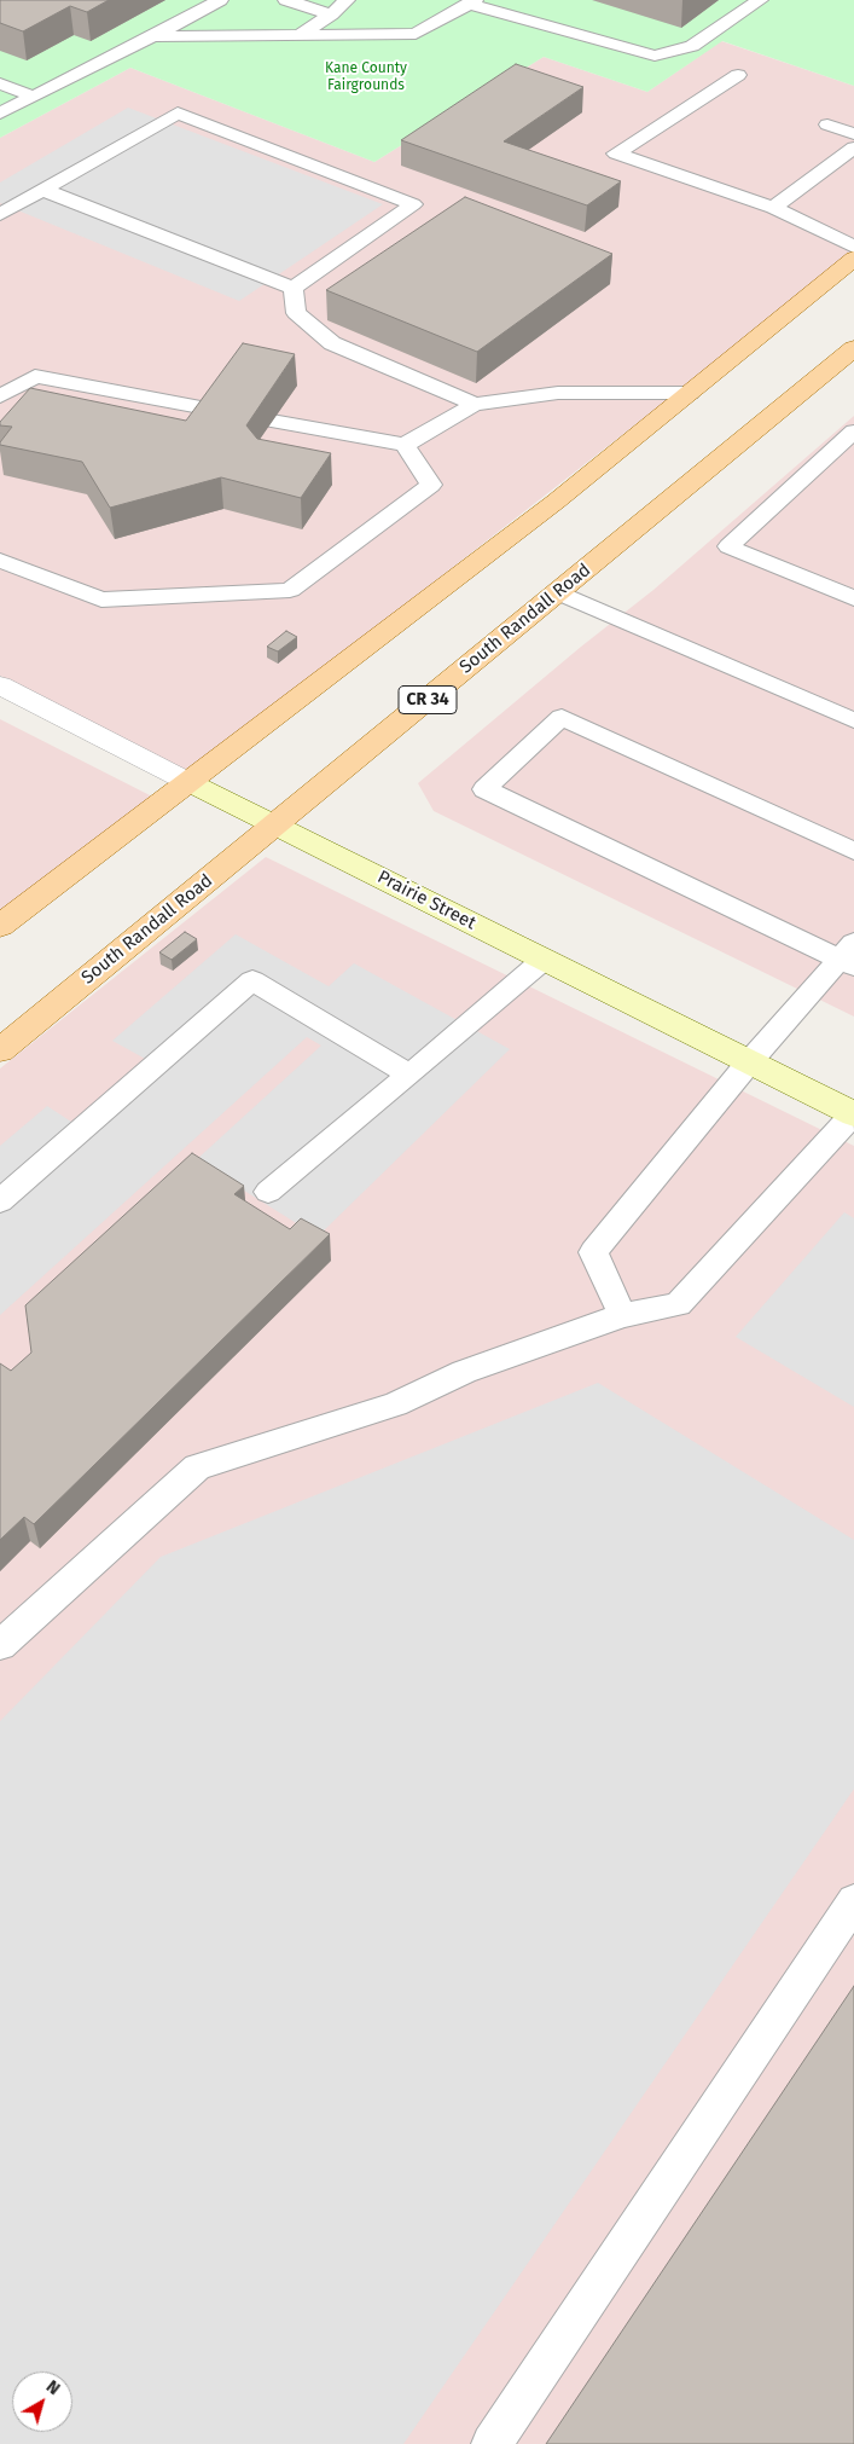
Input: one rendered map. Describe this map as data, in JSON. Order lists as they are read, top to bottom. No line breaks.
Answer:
{"streets":{"main road":["South Randall Road","CR 34"],"street":["Prairie Street"]},"crossings":[["South Randall Road","Prairie Street"]],"parks":["Kane County Fairgrounds"],"north":"top right"}
